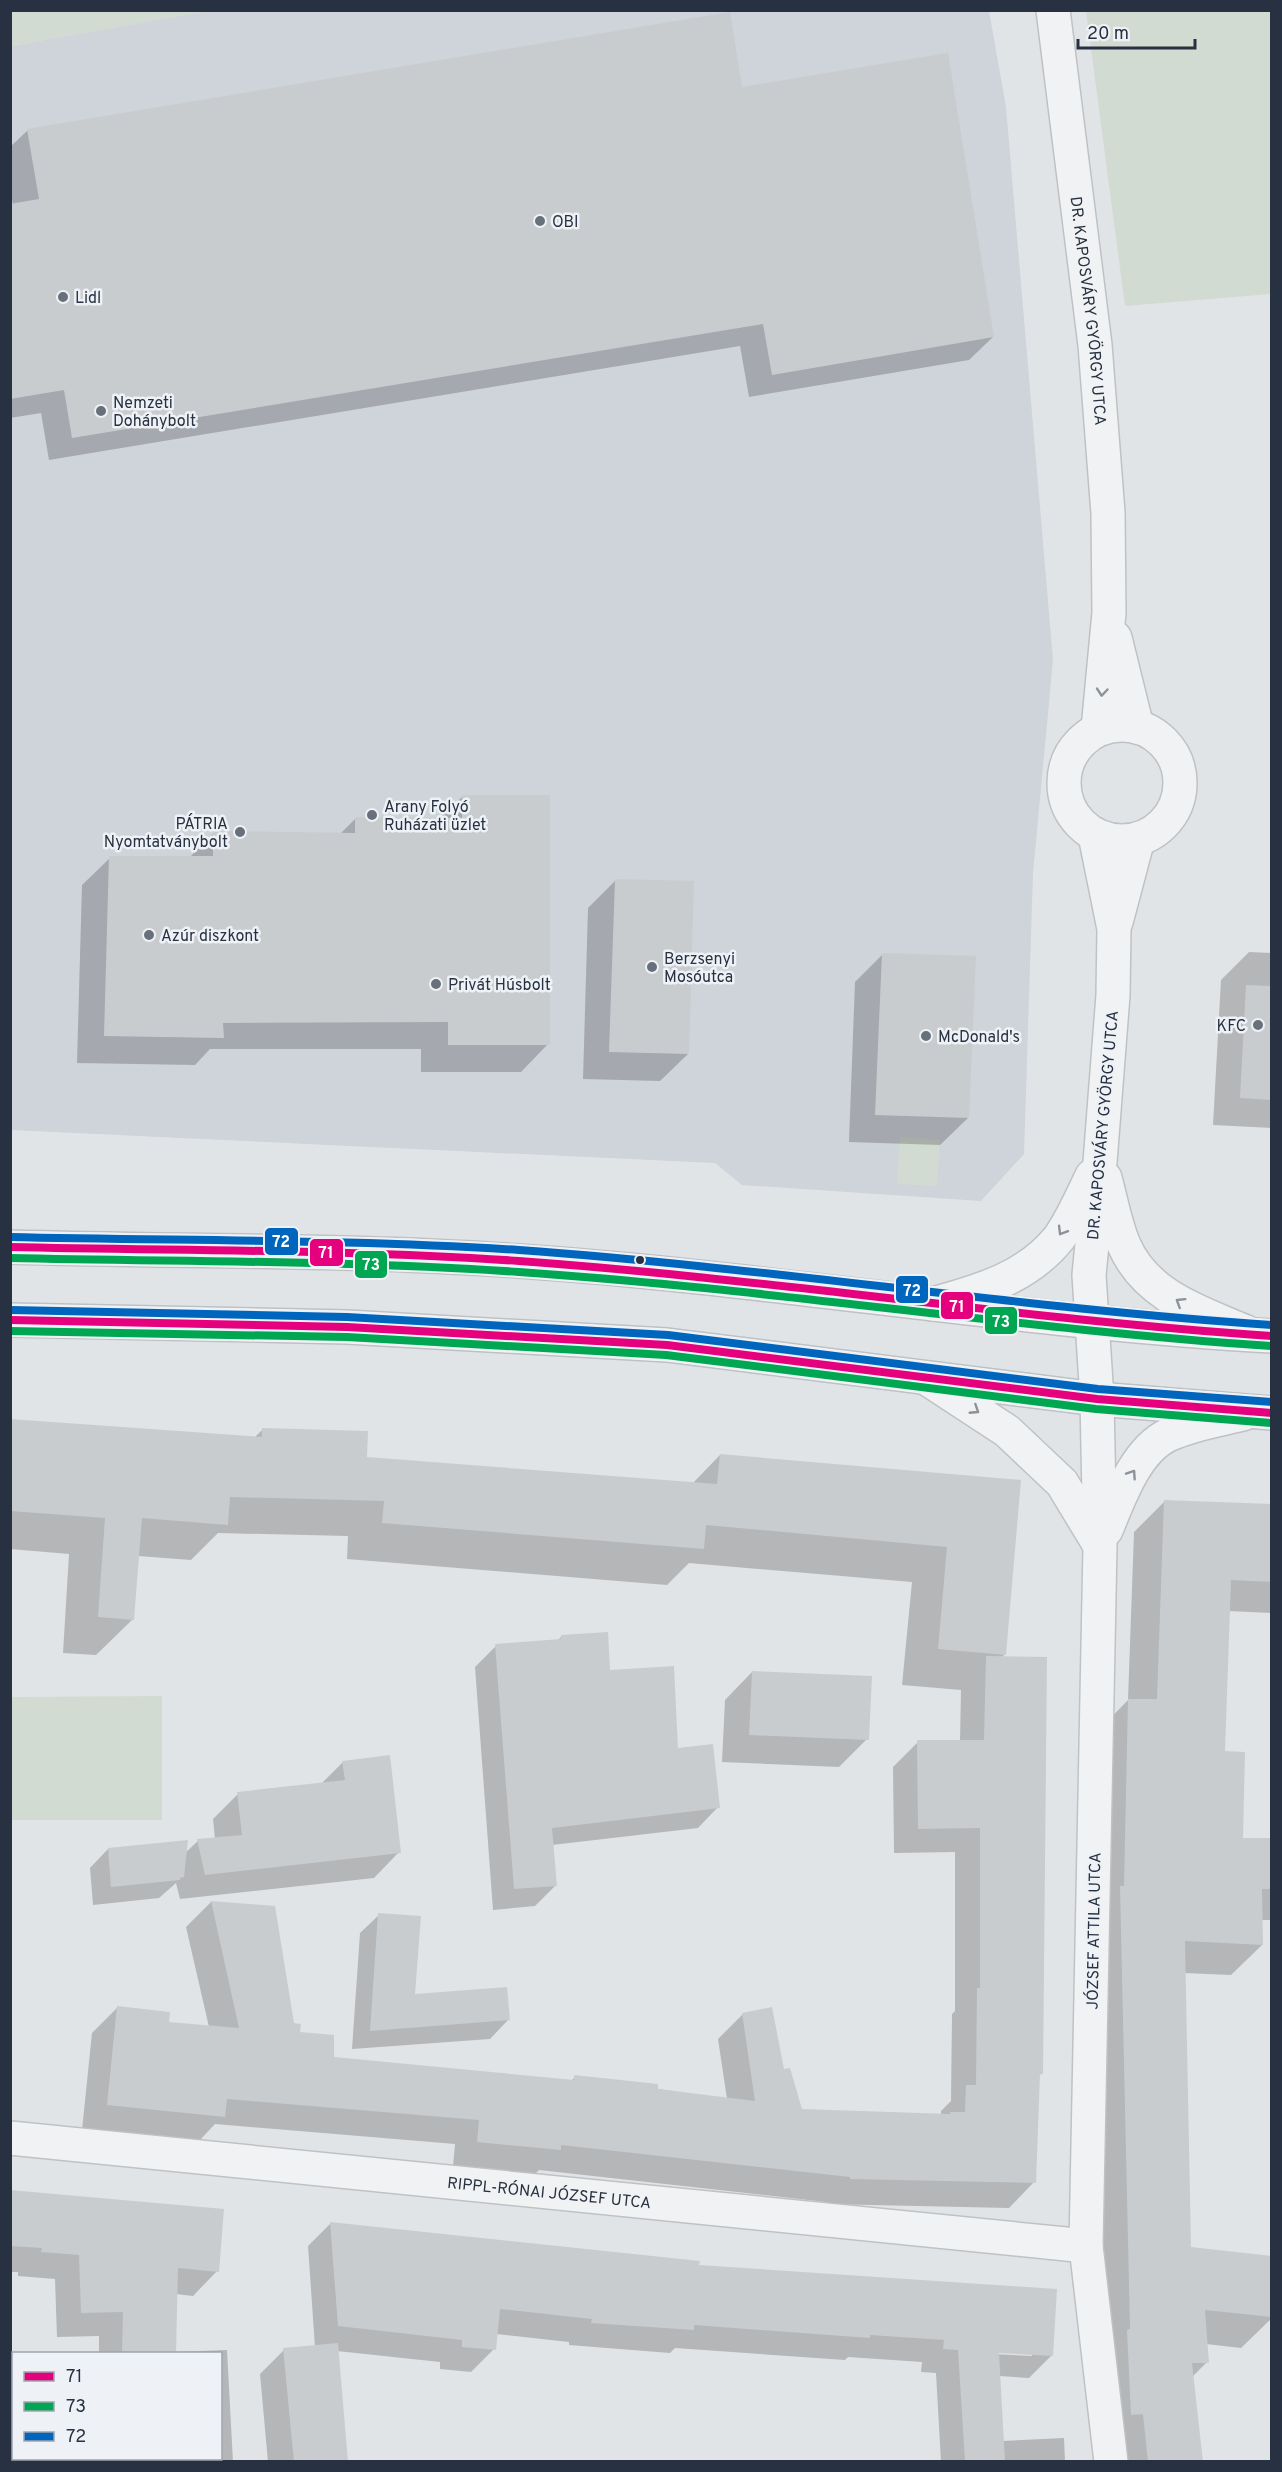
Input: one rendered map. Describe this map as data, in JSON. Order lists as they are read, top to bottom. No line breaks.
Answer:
{"streets":{"street":["DR. KAPOSVÁRY GYÖRGY UTCA","JÓZSEF ATTILA UTCA","RIPPL-RÓNAI JÓZSEF UTCA"]},"crossings":[["DR. KAPOSVÁRY GYÖRGY UTCA","JÓZSEF ATTILA UTCA"],["JÓZSEF ATTILA UTCA","RIPPL-RÓNAI JÓZSEF UTCA"]],"places":["OBI","Lidl","Nemzeti Dohánybolt","Arany Folyó Ruházati üzlet","PÁTRIA Nyomtatványbolt","Azúr diszkont","Berzsenyi Mosóutca","Privát Húsbolt","KFC","McDonald's"],"lines":["transit line 72","transit line 71","transit line 73"],"legend":["71","73","72"],"scale_bar":"20 m"}
